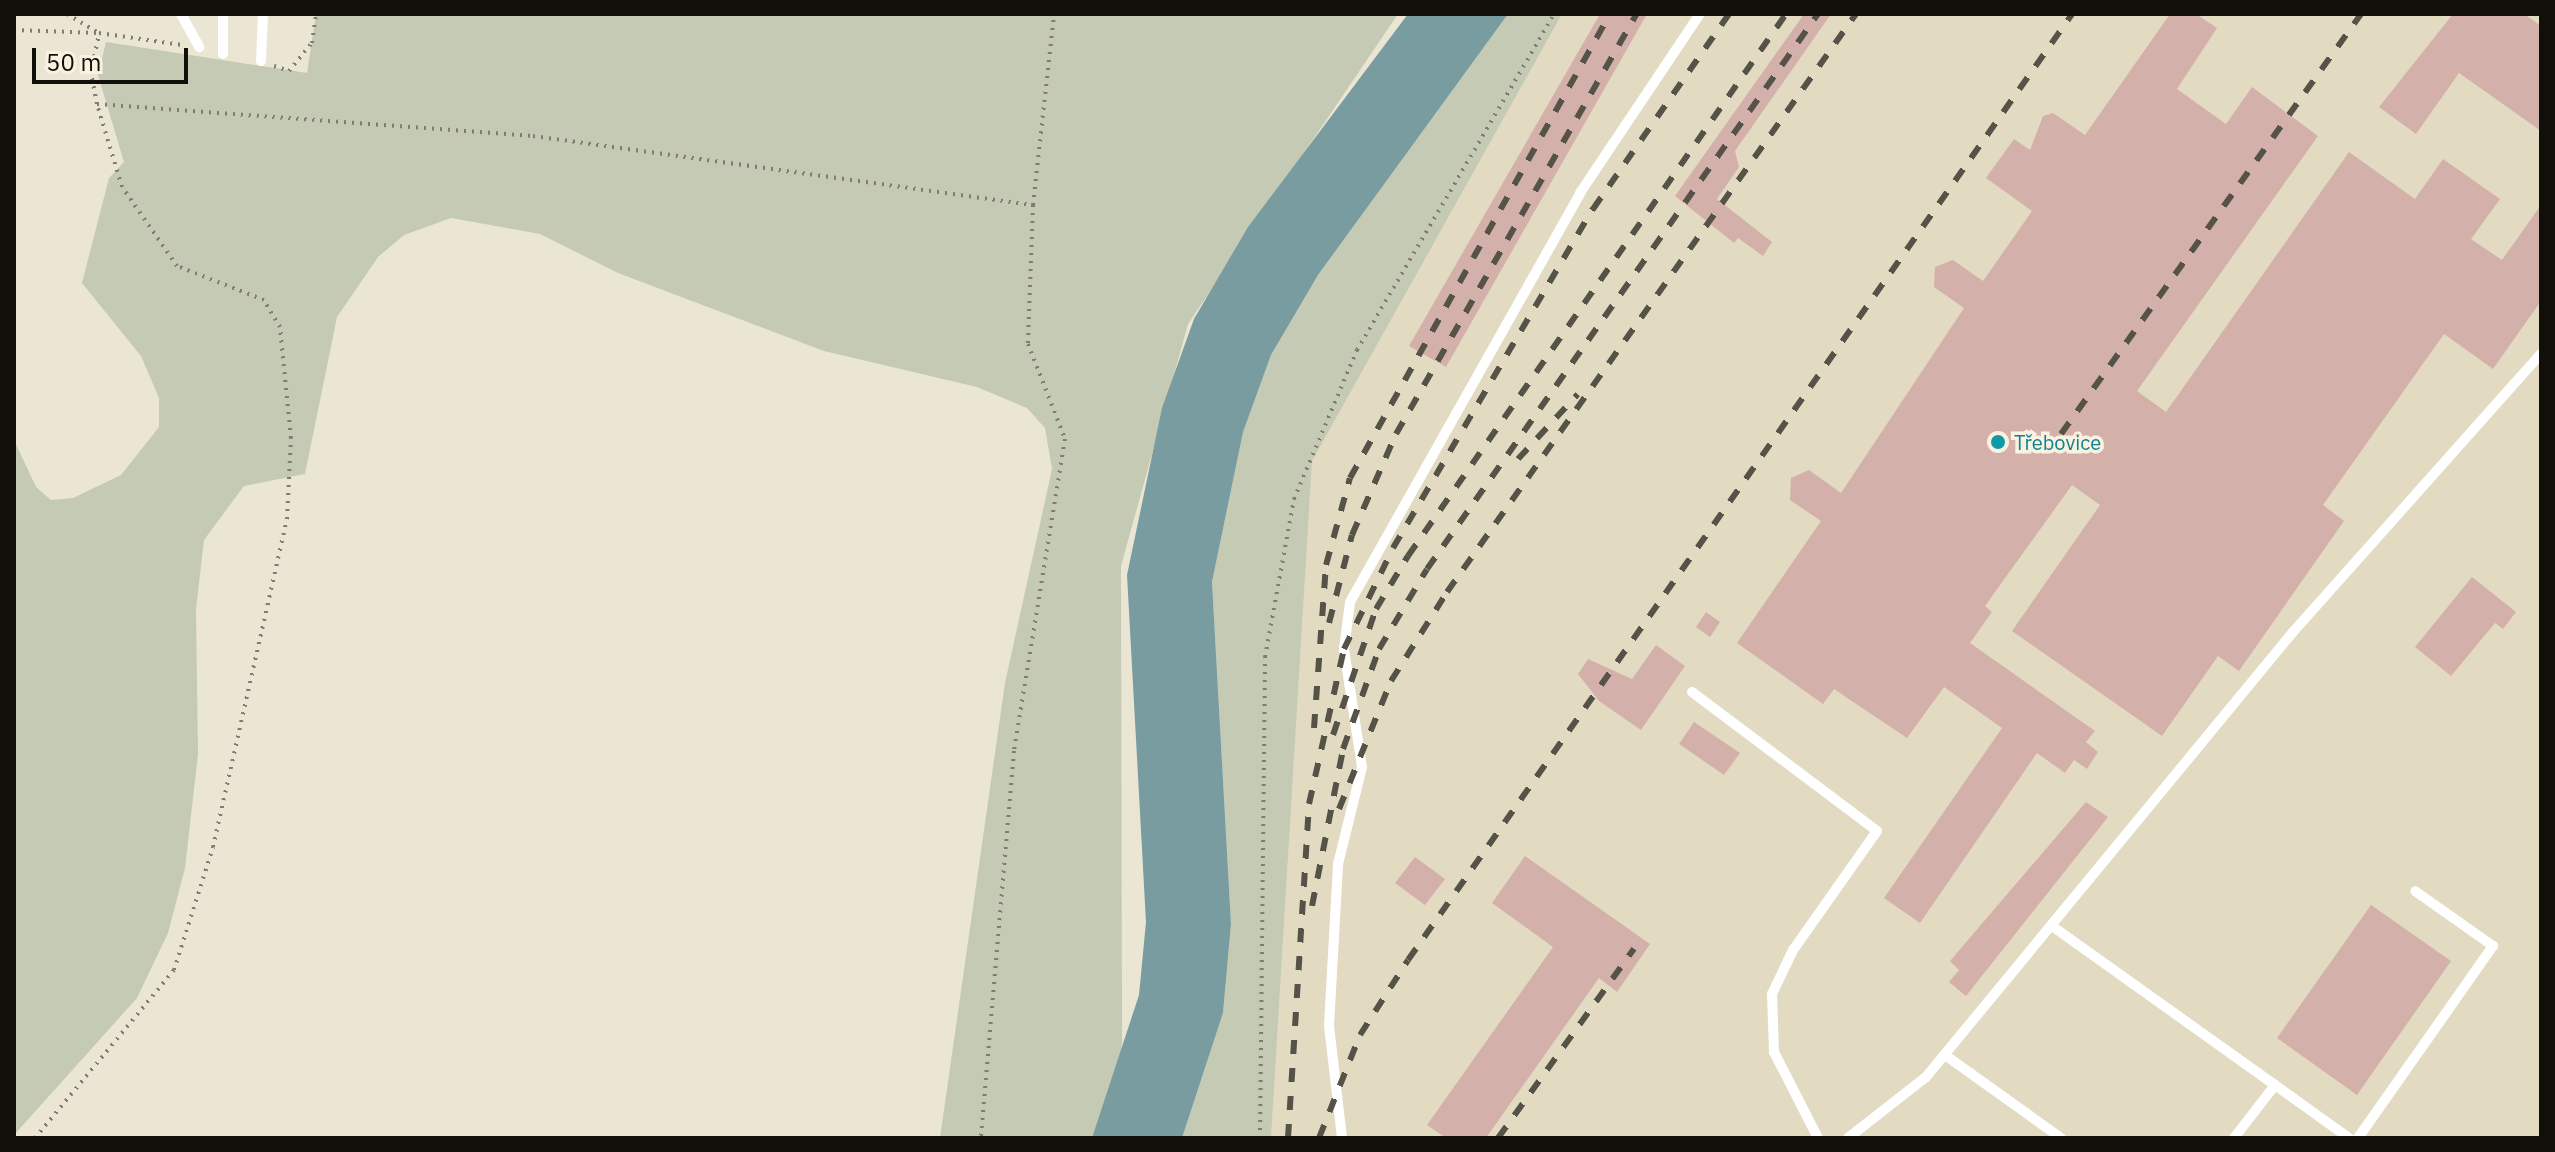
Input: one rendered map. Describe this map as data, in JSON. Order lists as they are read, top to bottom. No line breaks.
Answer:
{"places":["Třebovice"],"scale_bar":"50 m"}
